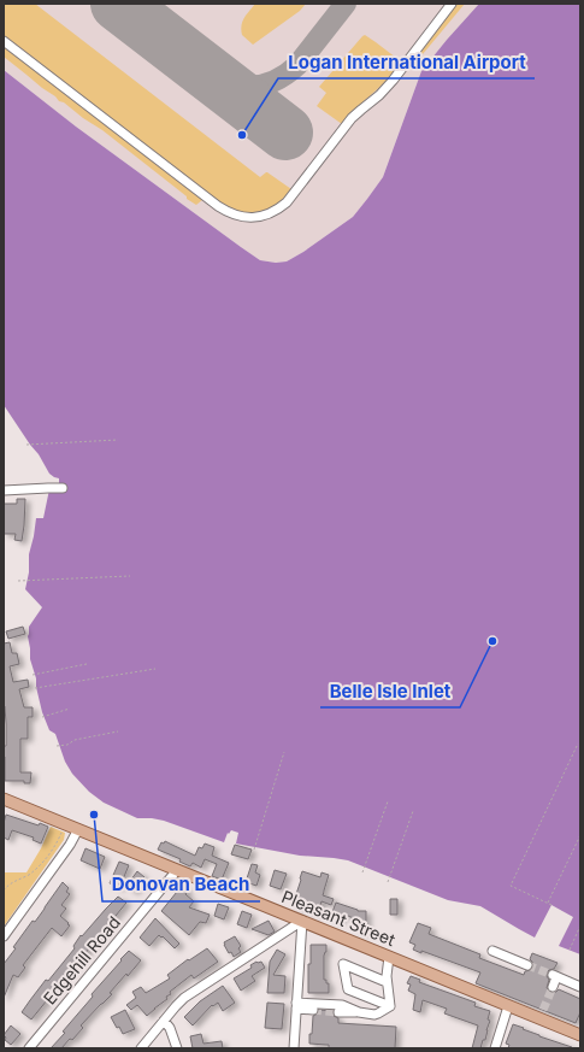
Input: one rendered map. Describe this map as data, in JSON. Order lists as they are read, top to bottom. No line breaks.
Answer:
{"streets":{"main road":["Pleasant Street"],"street":["Edgehill Road"]},"crossings":[["Pleasant Street","Edgehill Road"]],"places":["Logan International Airport","Belle Isle Inlet","Donovan Beach"]}
